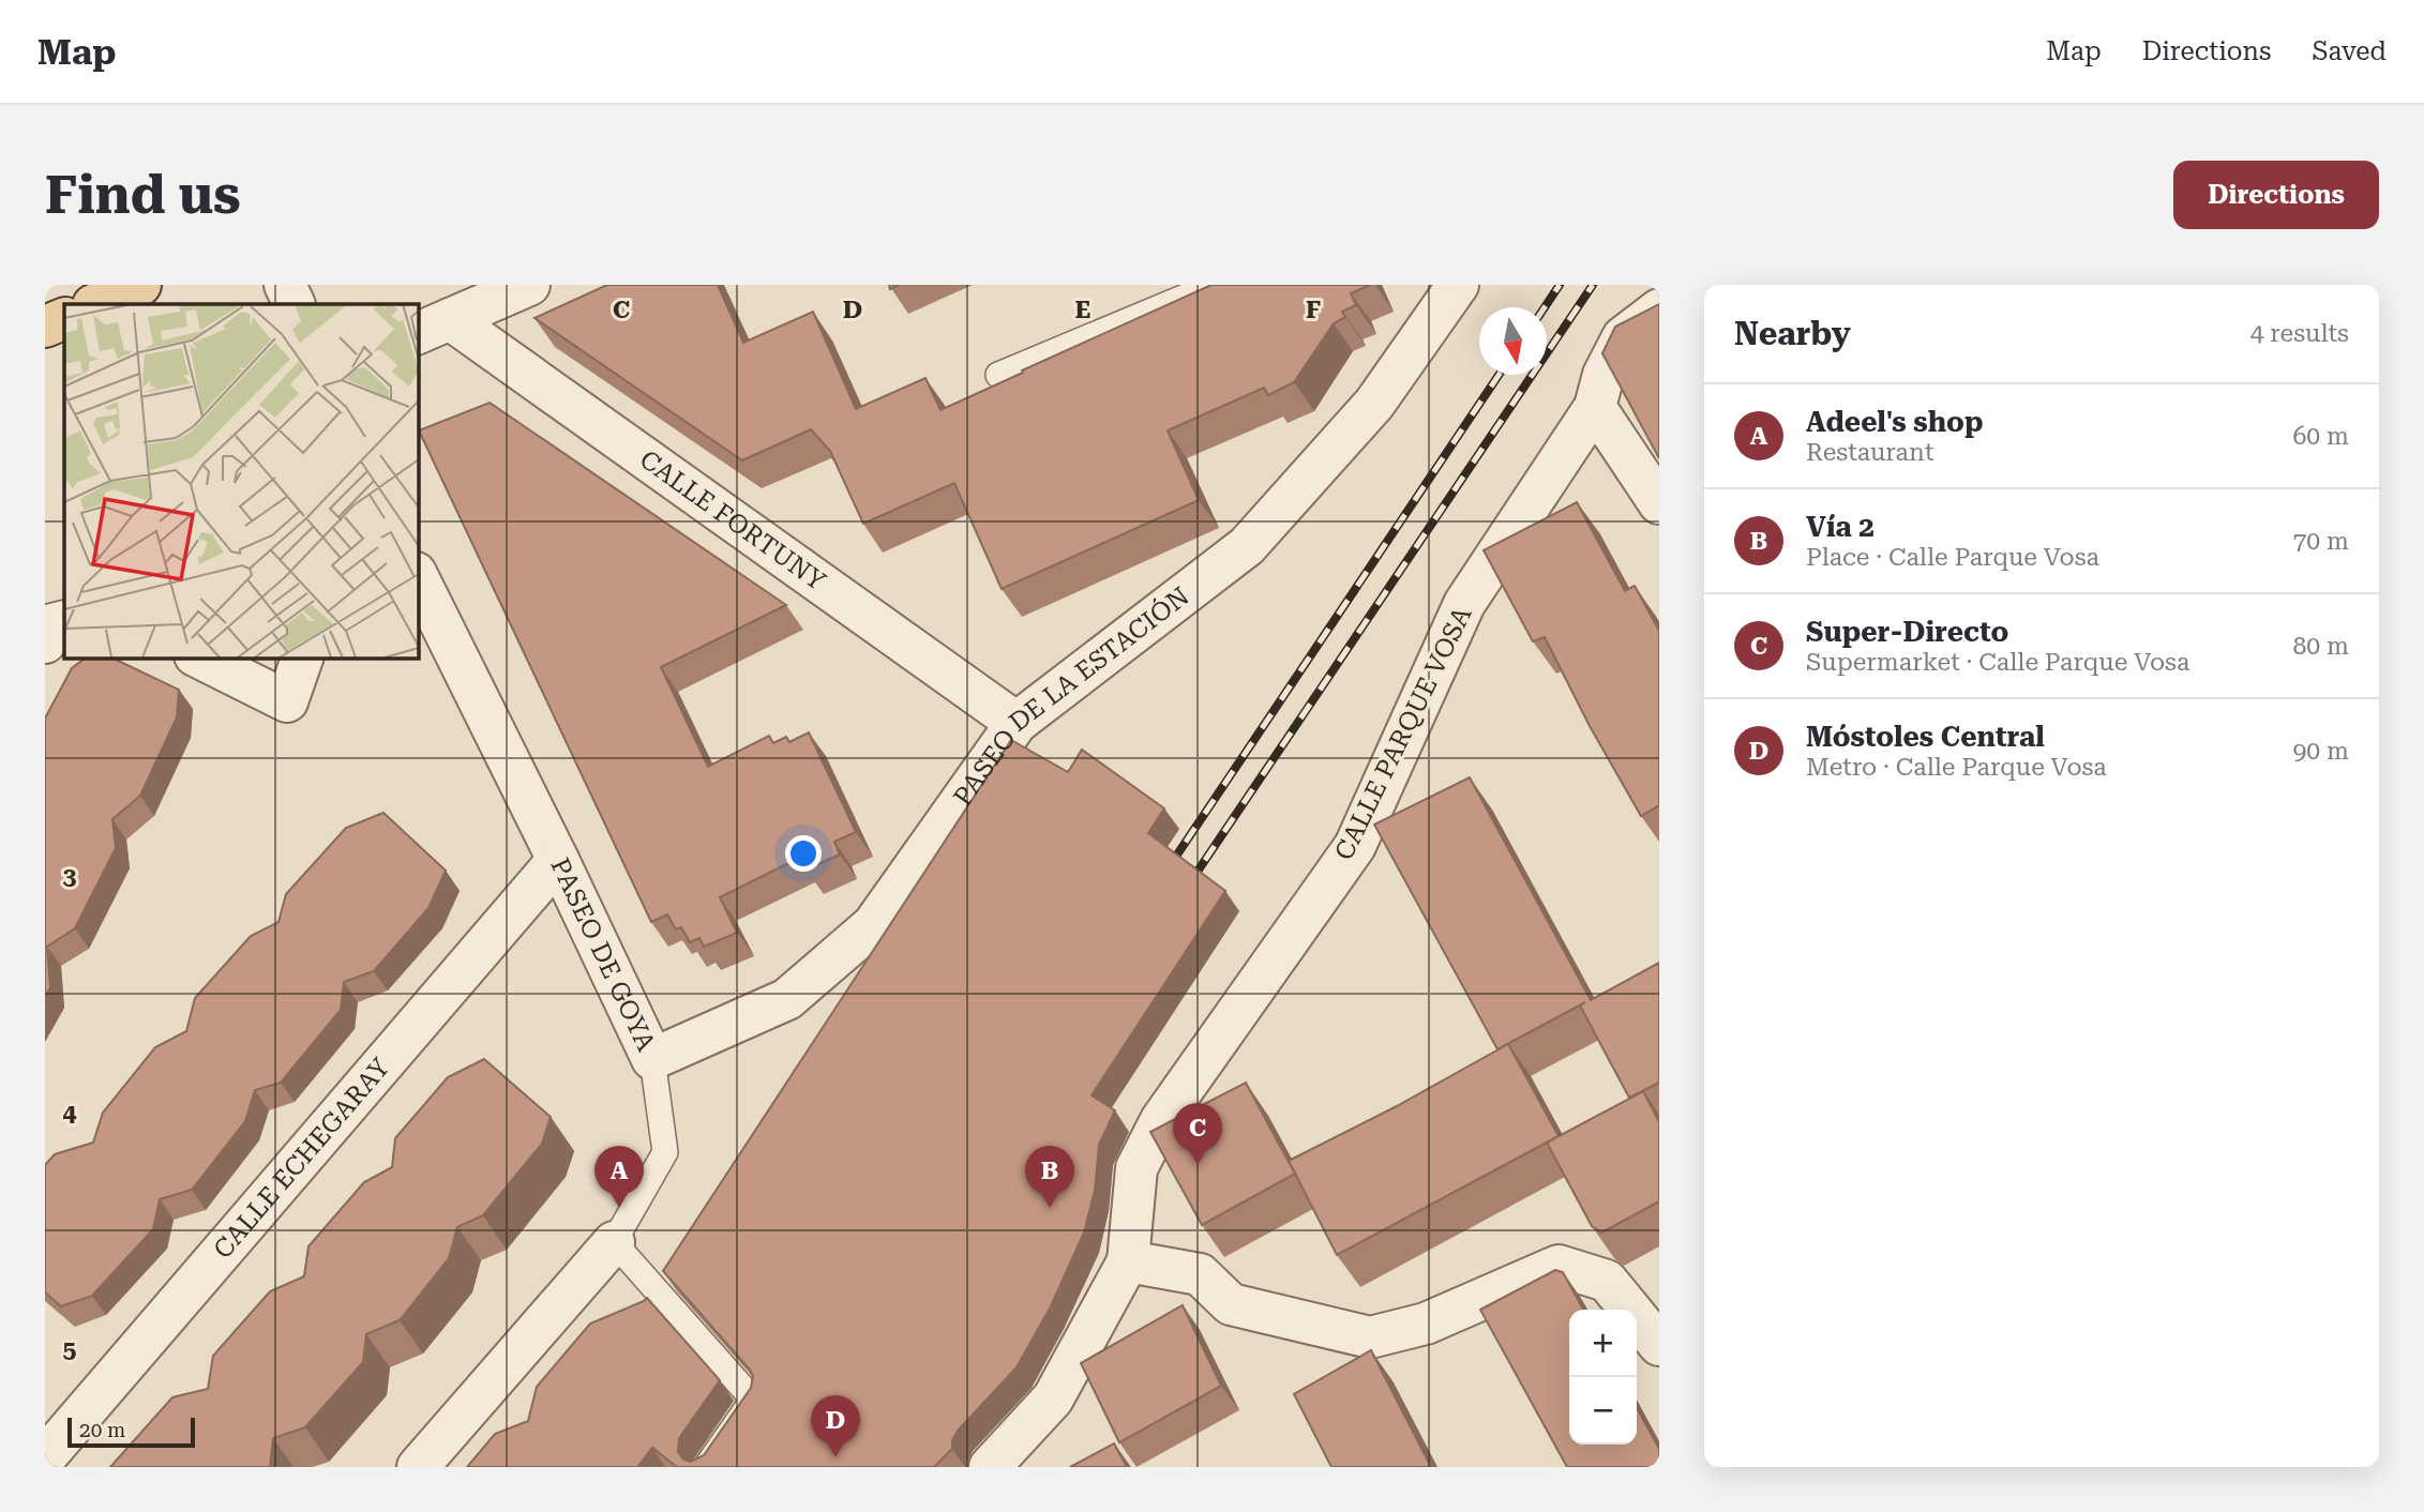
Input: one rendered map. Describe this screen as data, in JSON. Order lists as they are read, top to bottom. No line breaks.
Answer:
{"streets":{"street":["CALLE FORTUNY","PASEO DE LA ESTACIÓN","CALLE PARQUE VOSA","PASEO DE GOYA","CALLE ECHEGARAY"]},"crossings":[["CALLE FORTUNY","PASEO DE LA ESTACIÓN"],["PASEO DE LA ESTACIÓN","PASEO DE GOYA"],["PASEO DE GOYA","CALLE ECHEGARAY"]],"scale_bar":"20 m","north":"bottom","page":{"header":"Map","nav":["Map","Directions","Saved"],"buttons":"Directions","title":"Find us","heading":["Nearby","4 results"],"list":[{"mark":"A","name":"Adeel's shop","note":"Restaurant","value":"60 m"},{"mark":"B","name":"Vía 2","note":"Place · Calle Parque Vosa","value":"70 m"},{"mark":"C","name":"Super-Directo","note":"Supermarket · Calle Parque Vosa","value":"80 m"},{"mark":"D","name":"Móstoles Central","note":"Metro · Calle Parque Vosa","value":"90 m"}],"pins":["C","A","B","D"],"map_buttons":["+","−"],"scale":"20 m"},"grid":{"columns":["C","D","E","F"],"rows":["3","4","5"]}}
